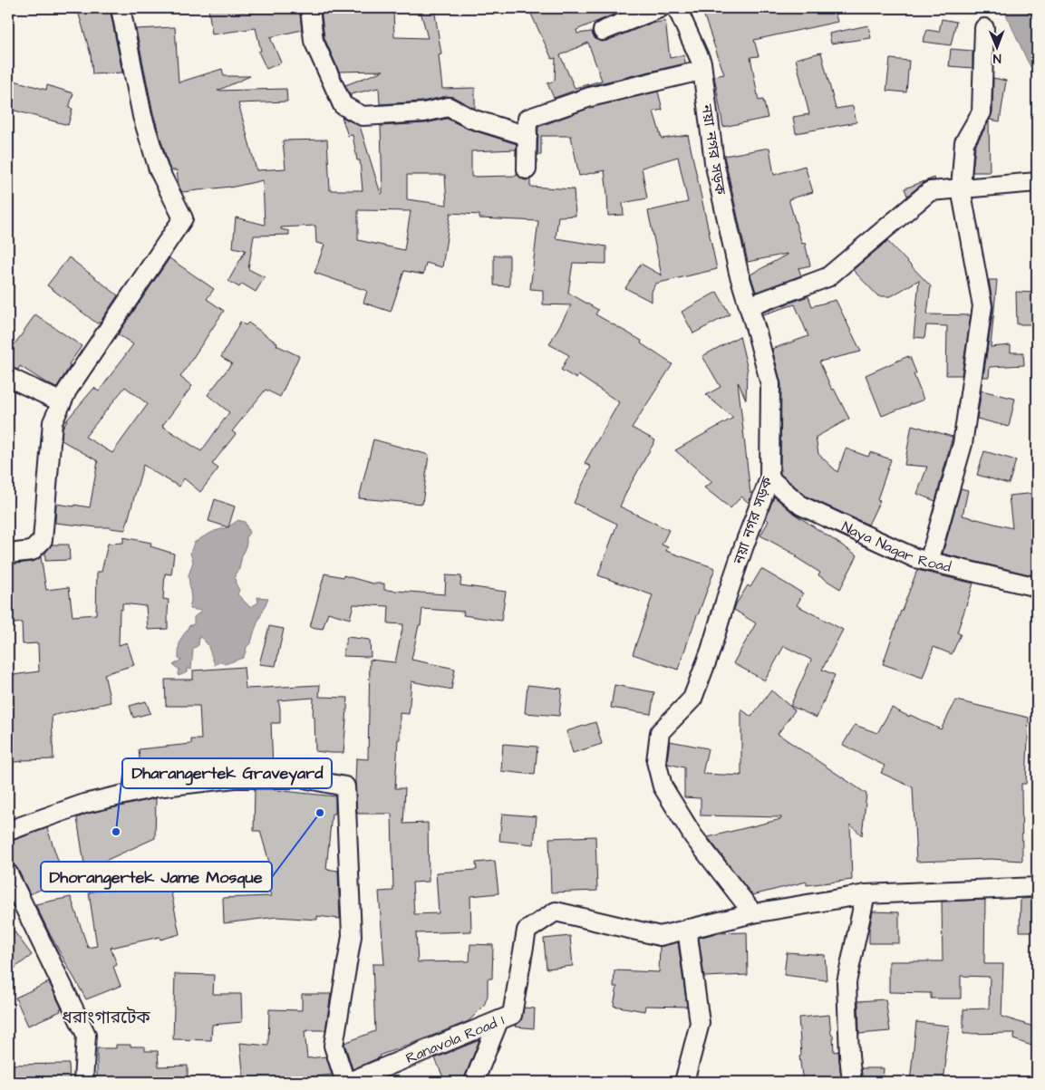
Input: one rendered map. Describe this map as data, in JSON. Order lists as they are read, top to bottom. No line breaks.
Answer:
{"streets":{"street":["নয়া নগর সড়ক","Naya Nagar Road","Ranavola Road 1"]},"crossings":[["নয়া নগর সড়ক","Naya Nagar Road"],["নয়া নগর সড়ক","Ranavola Road 1"]],"districts":["ধরাংগারটেক"],"places":["Dhorangertek Jame Mosque","Dharangertek Graveyard"],"north":"bottom"}
